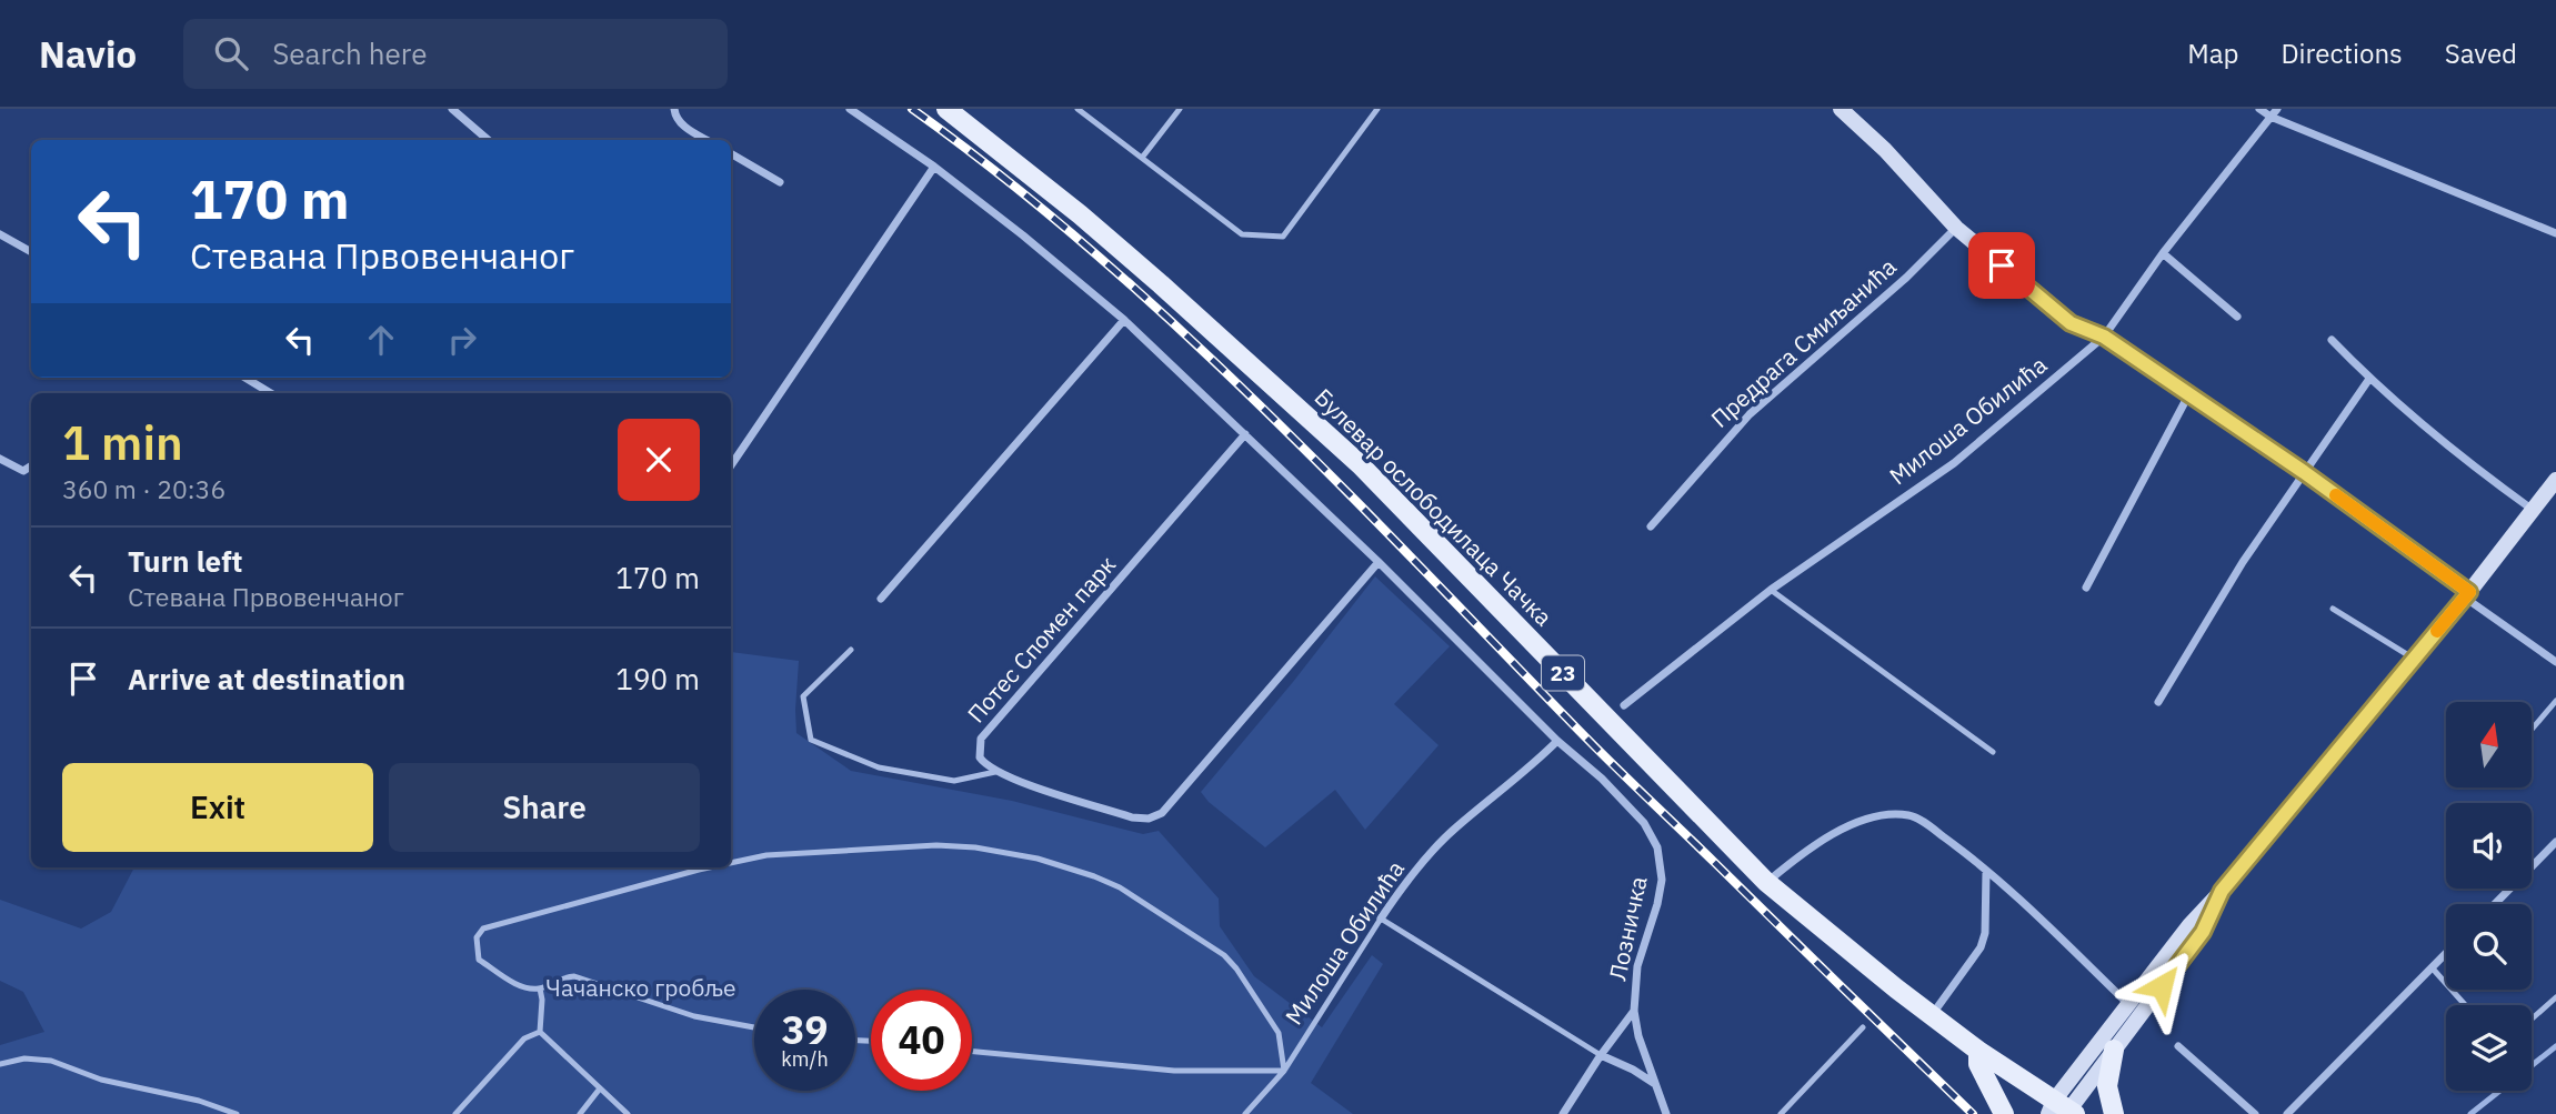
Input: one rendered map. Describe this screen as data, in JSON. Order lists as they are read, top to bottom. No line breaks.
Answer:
{"streets":{"main road":["Булевар ослободилаца Чачка","23"],"street":["Предрага Смиљанића","Милоша Обилића","Потес Спомен парк","Лозничка"]},"crossings":[["Милоша Обилића","Лозничка"]],"parks":["Чачанско гробље"],"north":"top","page":{"header":"Navio","search":"Search here","nav":["Map","Directions","Saved"],"turn":["170 m","Стевана Првовенчаног"],"heading":["1 min","360 m · 20:36"],"list":[{"name":"Turn left","note":"Стевана Првовенчаног","value":"170 m"},{"name":"Arrive at destination","value":"190 m"}],"buttons":["Exit","Share"],"speed":"39 km/h","limit":"40"}}
